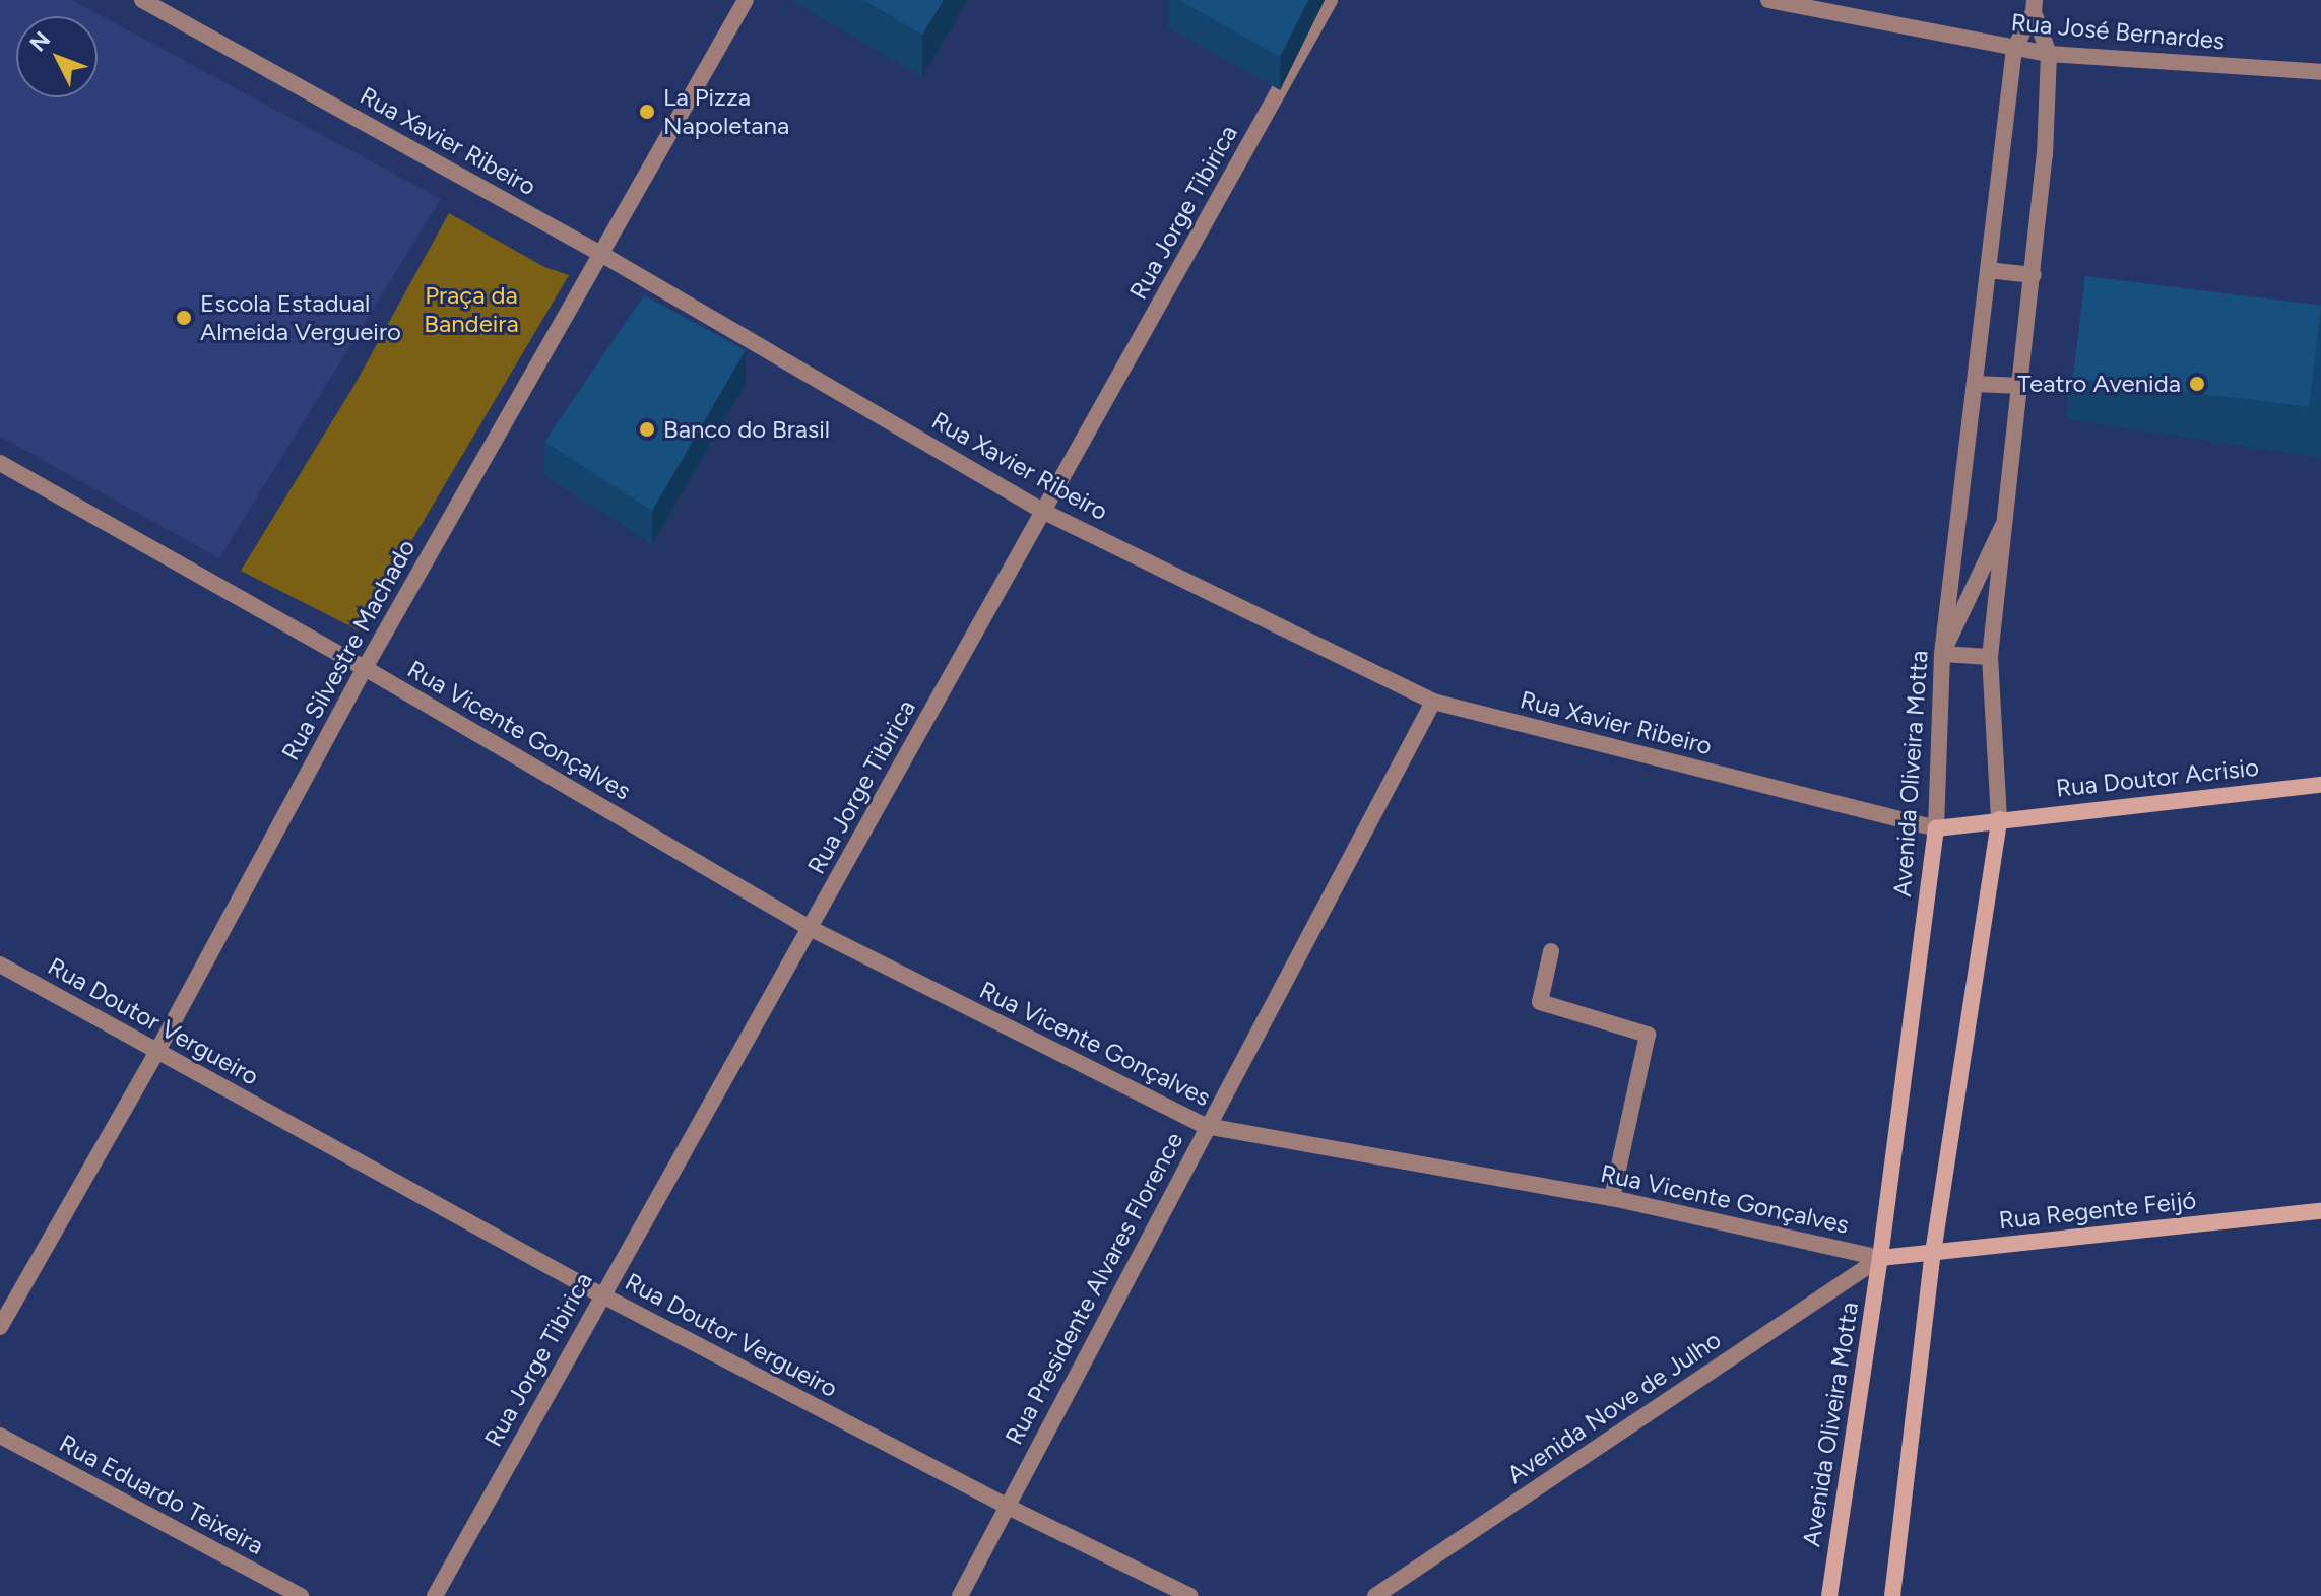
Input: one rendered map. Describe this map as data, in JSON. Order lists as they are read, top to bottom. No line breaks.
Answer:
{"streets":{"main road":["Avenida Oliveira Motta","Rua Doutor Acrisio","Rua Regente Feijó"],"street":["Rua José Bernardes","Rua Xavier Ribeiro","Rua Jorge Tibirica","Rua Silvestre Machado","Rua Vicente Gonçalves","Rua Doutor Vergueiro","Rua Presidente Alvares Florence","Avenida Nove de Julho","Rua Eduardo Teixeira"]},"crossings":[["Rua José Bernardes","Avenida Oliveira Motta"],["Rua Xavier Ribeiro","Rua Jorge Tibirica"],["Rua Xavier Ribeiro","Rua Silvestre Machado"],["Rua Xavier Ribeiro","Avenida Oliveira Motta"],["Rua Xavier Ribeiro","Rua Doutor Acrisio"],["Rua Xavier Ribeiro","Rua Presidente Alvares Florence"],["Rua Jorge Tibirica","Rua Vicente Gonçalves"],["Rua Jorge Tibirica","Rua Doutor Vergueiro"],["Rua Silvestre Machado","Rua Vicente Gonçalves"],["Rua Silvestre Machado","Rua Doutor Vergueiro"],["Rua Vicente Gonçalves","Avenida Oliveira Motta"],["Rua Vicente Gonçalves","Rua Regente Feijó"],["Rua Vicente Gonçalves","Rua Presidente Alvares Florence"],["Rua Vicente Gonçalves","Avenida Nove de Julho"],["Avenida Oliveira Motta","Rua Doutor Acrisio"],["Avenida Oliveira Motta","Rua Regente Feijó"],["Avenida Oliveira Motta","Avenida Nove de Julho"],["Rua Doutor Vergueiro","Rua Presidente Alvares Florence"],["Rua Regente Feijó","Avenida Nove de Julho"]],"parks":["Praça da Bandeira"],"places":["La Pizza Napoletana","Escola Estadual Almeida Vergueiro","Teatro Avenida","Banco do Brasil"],"north":"top left"}
